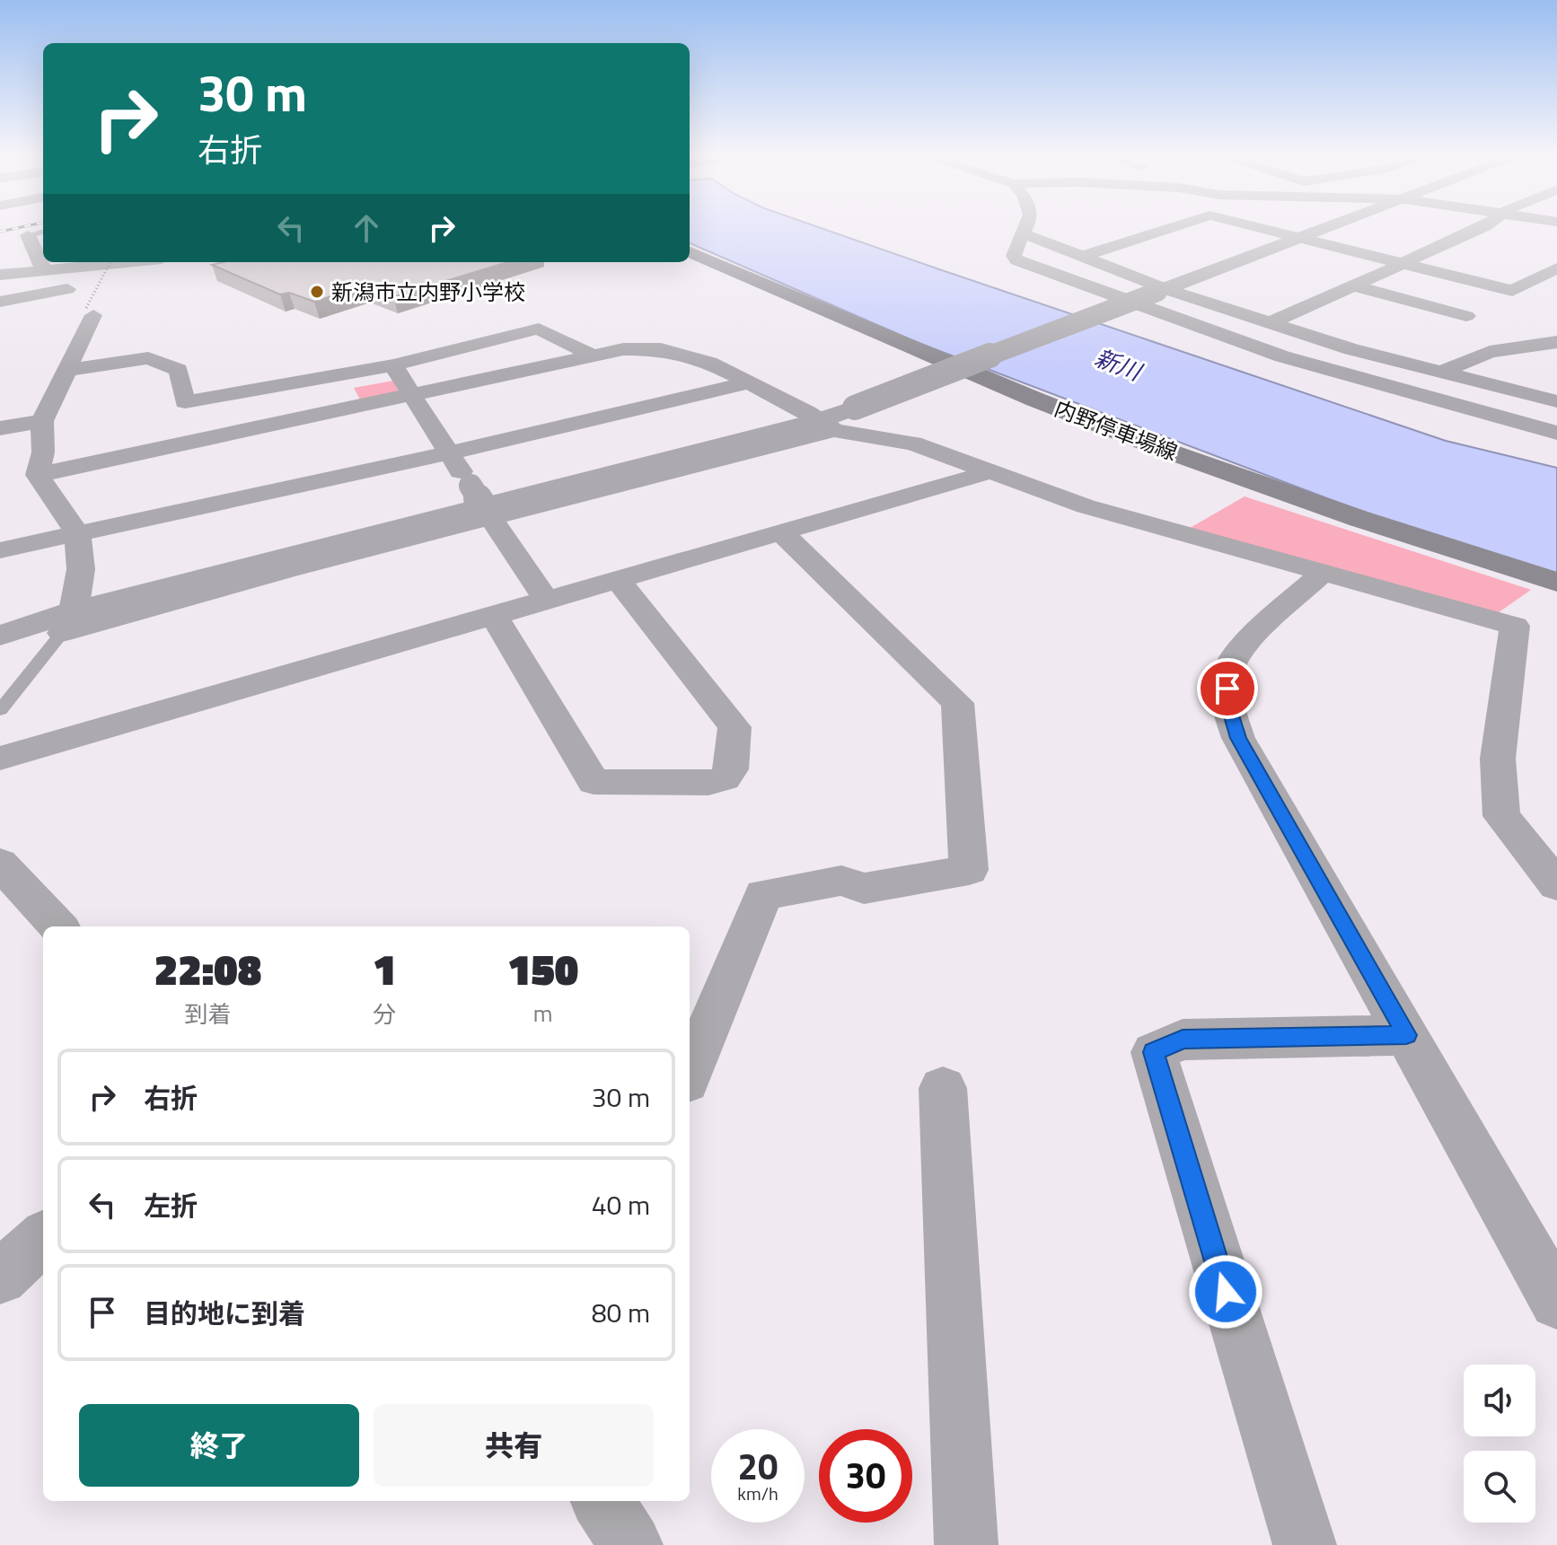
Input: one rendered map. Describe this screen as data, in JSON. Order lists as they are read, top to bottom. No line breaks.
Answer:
{"streets":{"main road":["内野停車場線"]},"water":["新川"],"places":["新潟市立内野小学校"],"page":{"turn":["30 m","右折"],"eta":["22:08","到着","1","分","150","m"],"list":[{"name":"右折","value":"30 m"},{"name":"左折","value":"40 m"},{"name":"目的地に到着","value":"80 m"}],"buttons":["終了","共有"],"speed":"20 km/h","limit":"30"}}
